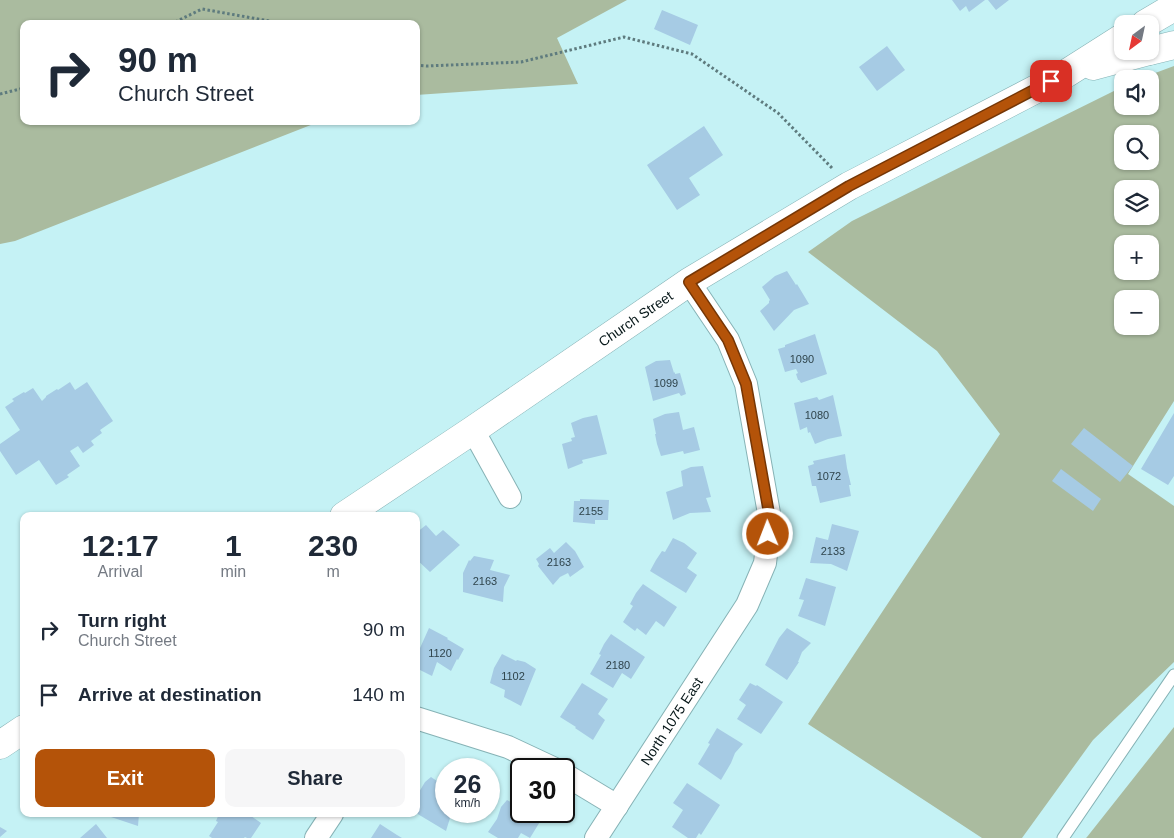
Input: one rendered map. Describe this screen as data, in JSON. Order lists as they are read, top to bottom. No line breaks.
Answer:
{"streets":{"street":["Church Street","North 1075 East"]},"crossings":[["Church Street","North 1075 East"]],"house_numbers":["1090","1099","1080","1072","2155","2133","2163","2163","1120","2180","1102"],"north":"bottom left","page":{"map_buttons":["+","−"],"turn":["90 m","Church Street"],"eta":["12:17","Arrival","1","min","230","m"],"list":[{"name":"Turn right","note":"Church Street","value":"90 m"},{"name":"Arrive at destination","value":"140 m"}],"buttons":["Exit","Share"],"speed":"26 km/h","limit":"30"}}
